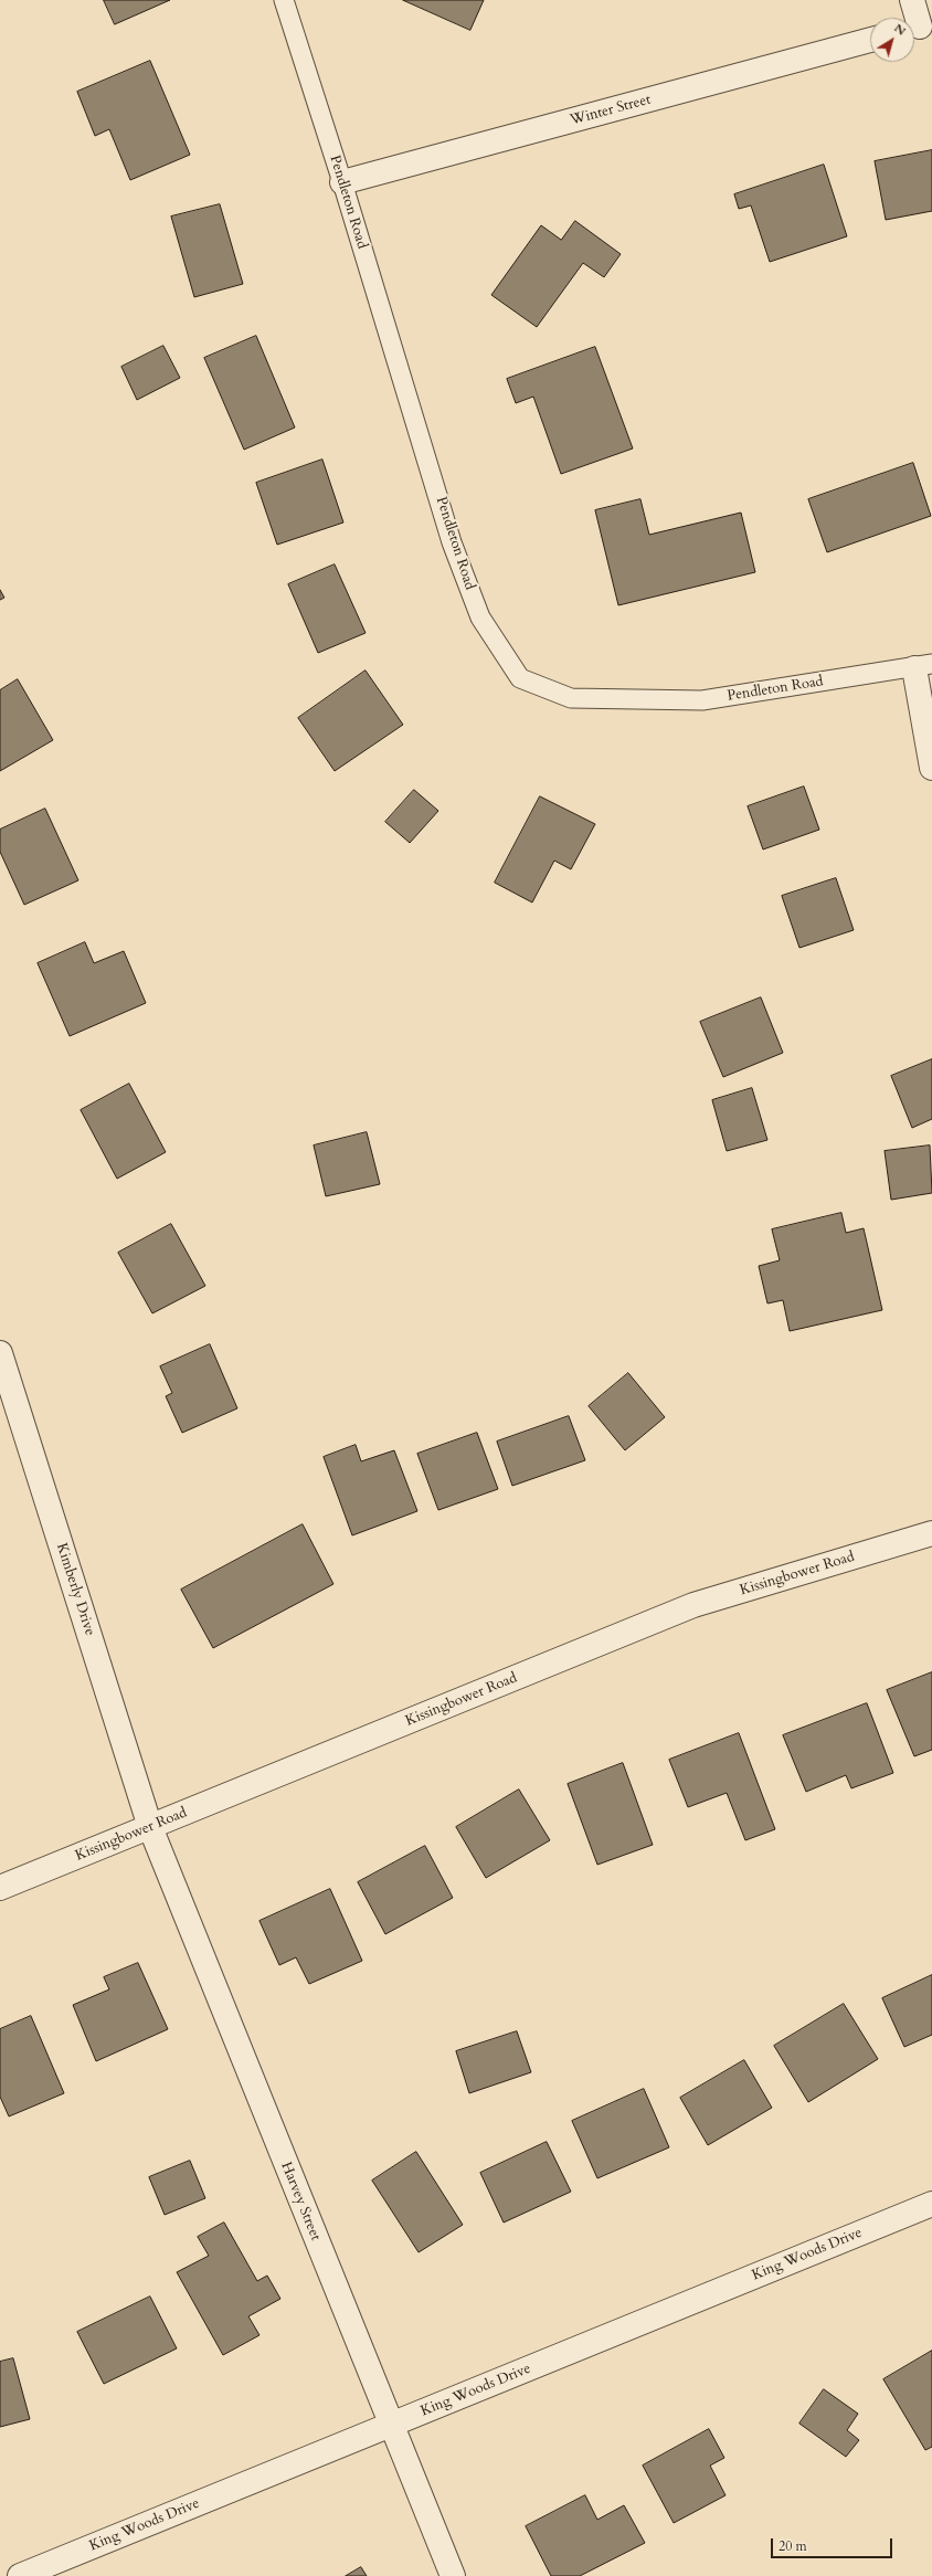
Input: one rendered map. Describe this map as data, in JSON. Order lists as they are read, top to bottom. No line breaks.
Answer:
{"streets":{"street":["Winter Street","Kissingbower Road","Kimberly Drive","Harvey Street","King Woods Drive"],"lane":["Pendleton Road"]},"crossings":[["Winter Street","Pendleton Road"],["Kissingbower Road","Kimberly Drive"],["Kissingbower Road","Harvey Street"],["Kimberly Drive","Harvey Street"],["Harvey Street","King Woods Drive"]],"scale_bar":"20 m","north":"top right"}
